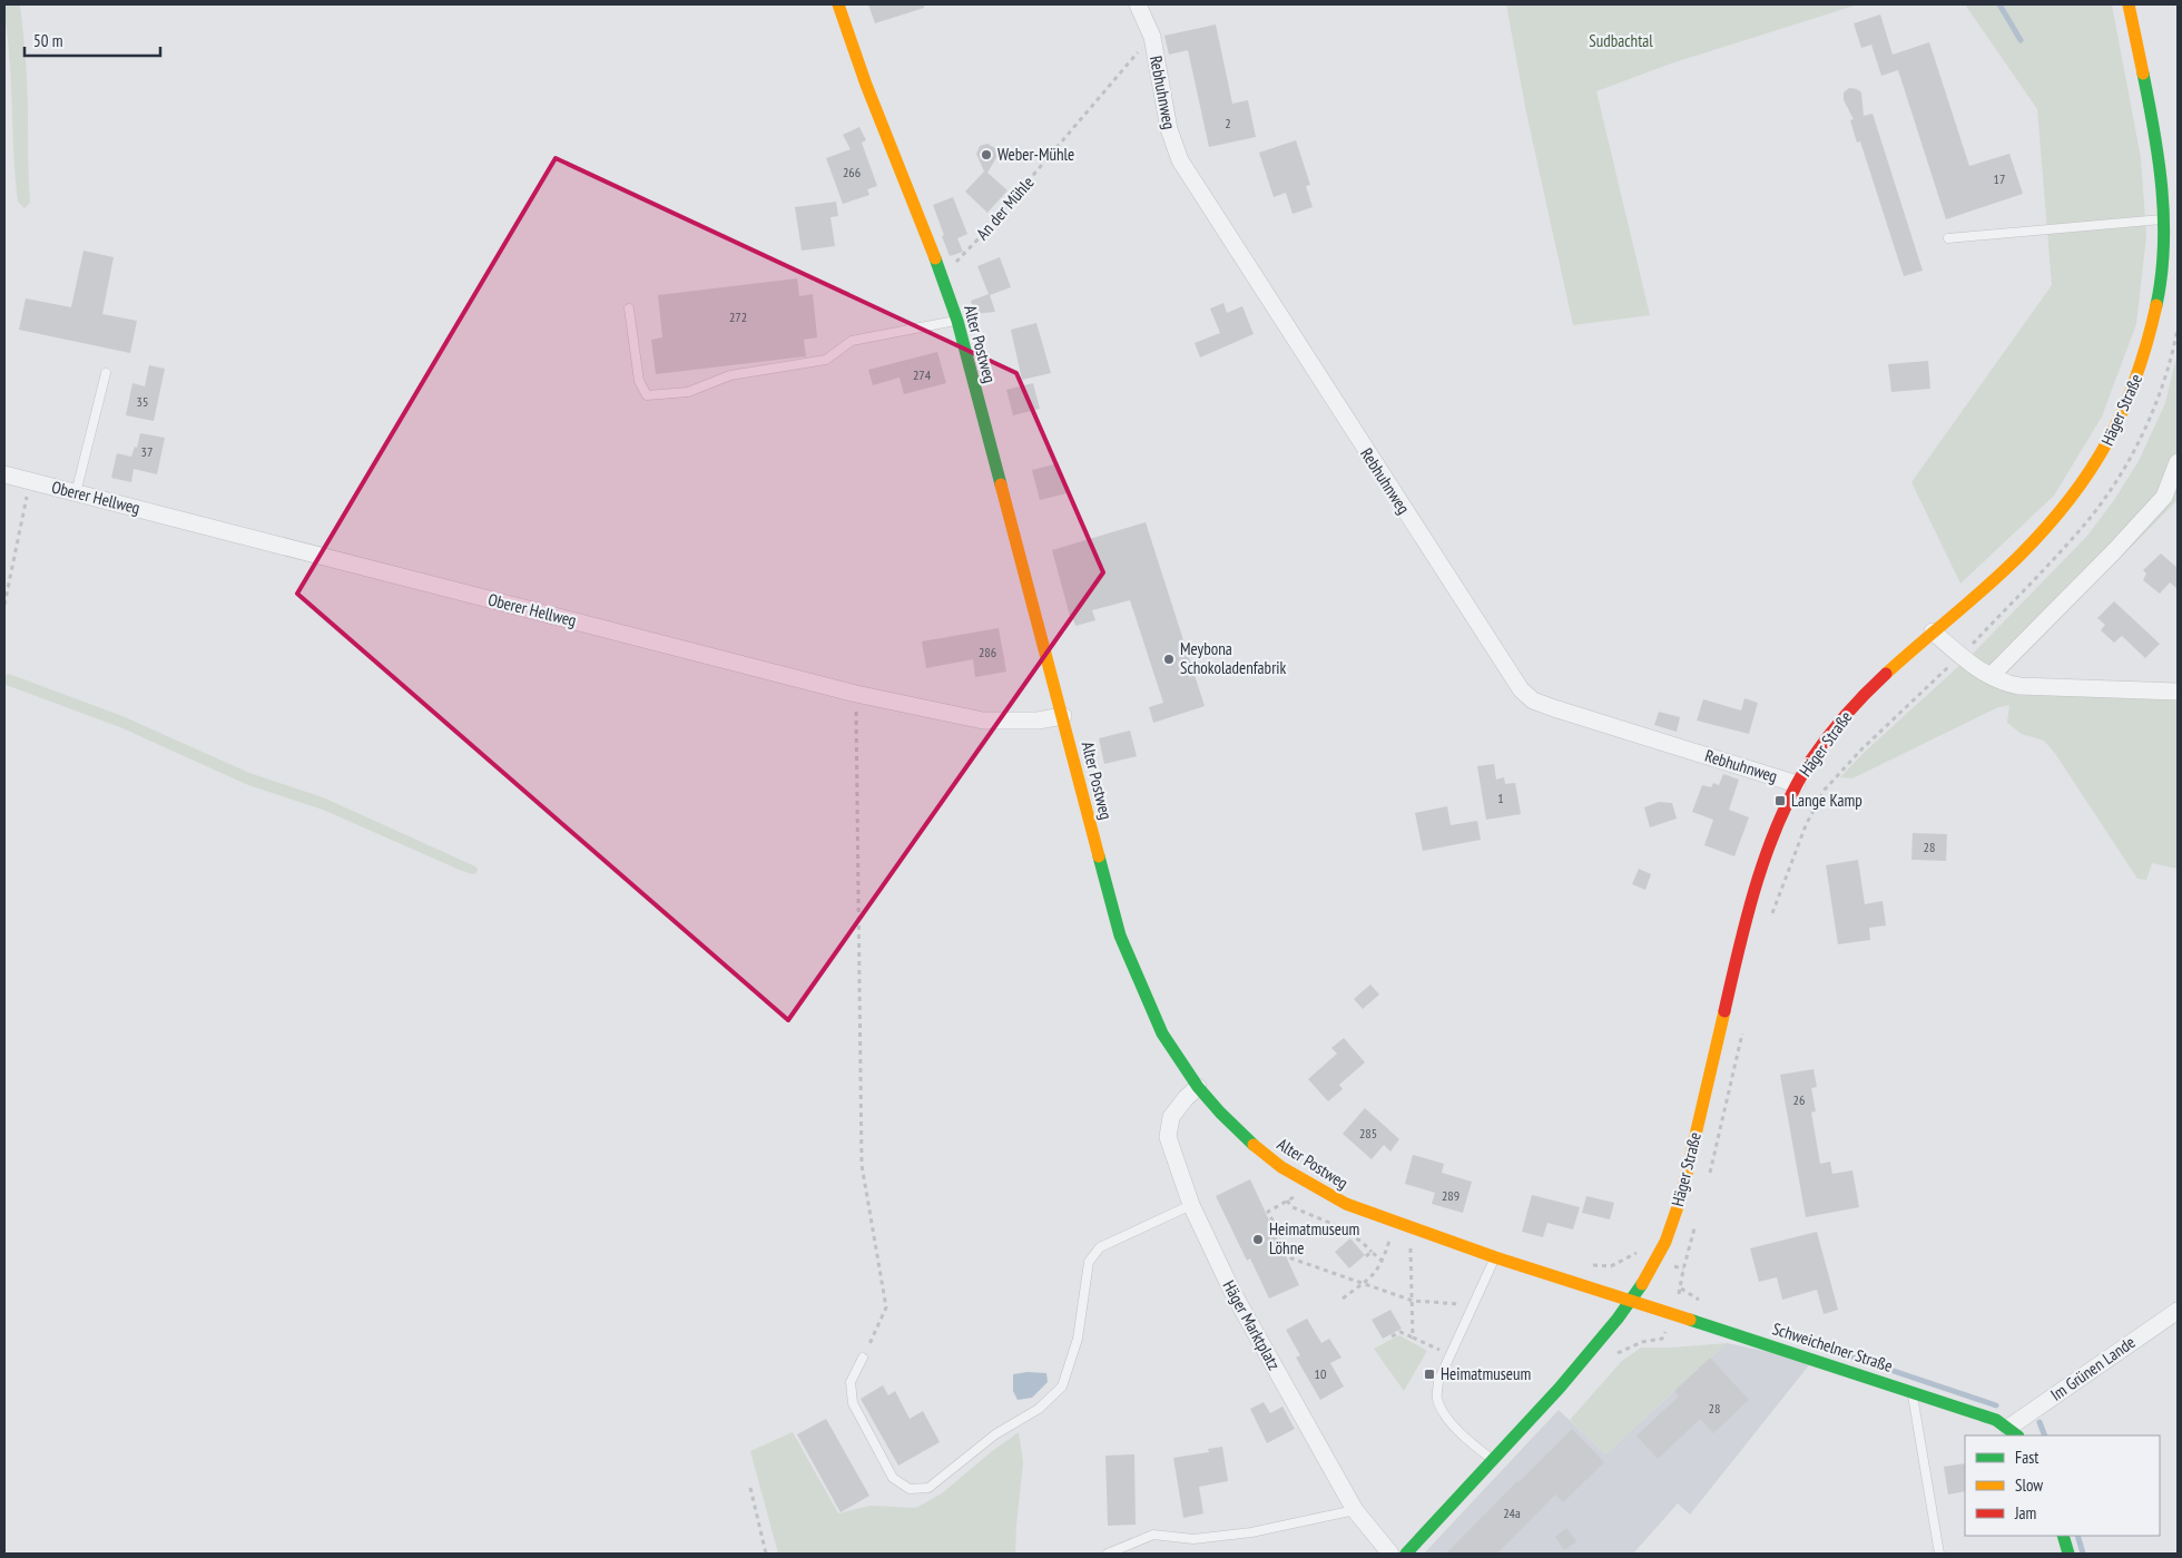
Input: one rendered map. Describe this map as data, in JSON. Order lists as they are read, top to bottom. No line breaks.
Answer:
{"streets":{"street":["Rebhuhnweg","Alter Postweg","Häger Straße","Oberer Hellweg","Häger Marktplatz","Schweichelner Straße","Im Grünen Lande"],"path":["An der Mühle"]},"crossings":[["Rebhuhnweg","An der Mühle"],["Rebhuhnweg","Häger Straße"],["An der Mühle","Alter Postweg"],["Alter Postweg","Häger Straße"],["Alter Postweg","Oberer Hellweg"],["Alter Postweg","Häger Marktplatz"],["Alter Postweg","Schweichelner Straße"],["Häger Straße","Schweichelner Straße"],["Schweichelner Straße","Im Grünen Lande"]],"parks":["Sudbachtal"],"places":{"other":["Weber-Mühle","Meybona Schokoladenfabrik","Heimatmuseum Löhne"],"transit":["Lange Kamp","Heimatmuseum"]},"house_numbers":["2","266","17","272","274","35","37","286","1","28","26","285","289","10","28","24a"],"legend":["Fast","Slow","Jam"],"scale_bar":"50 m"}
